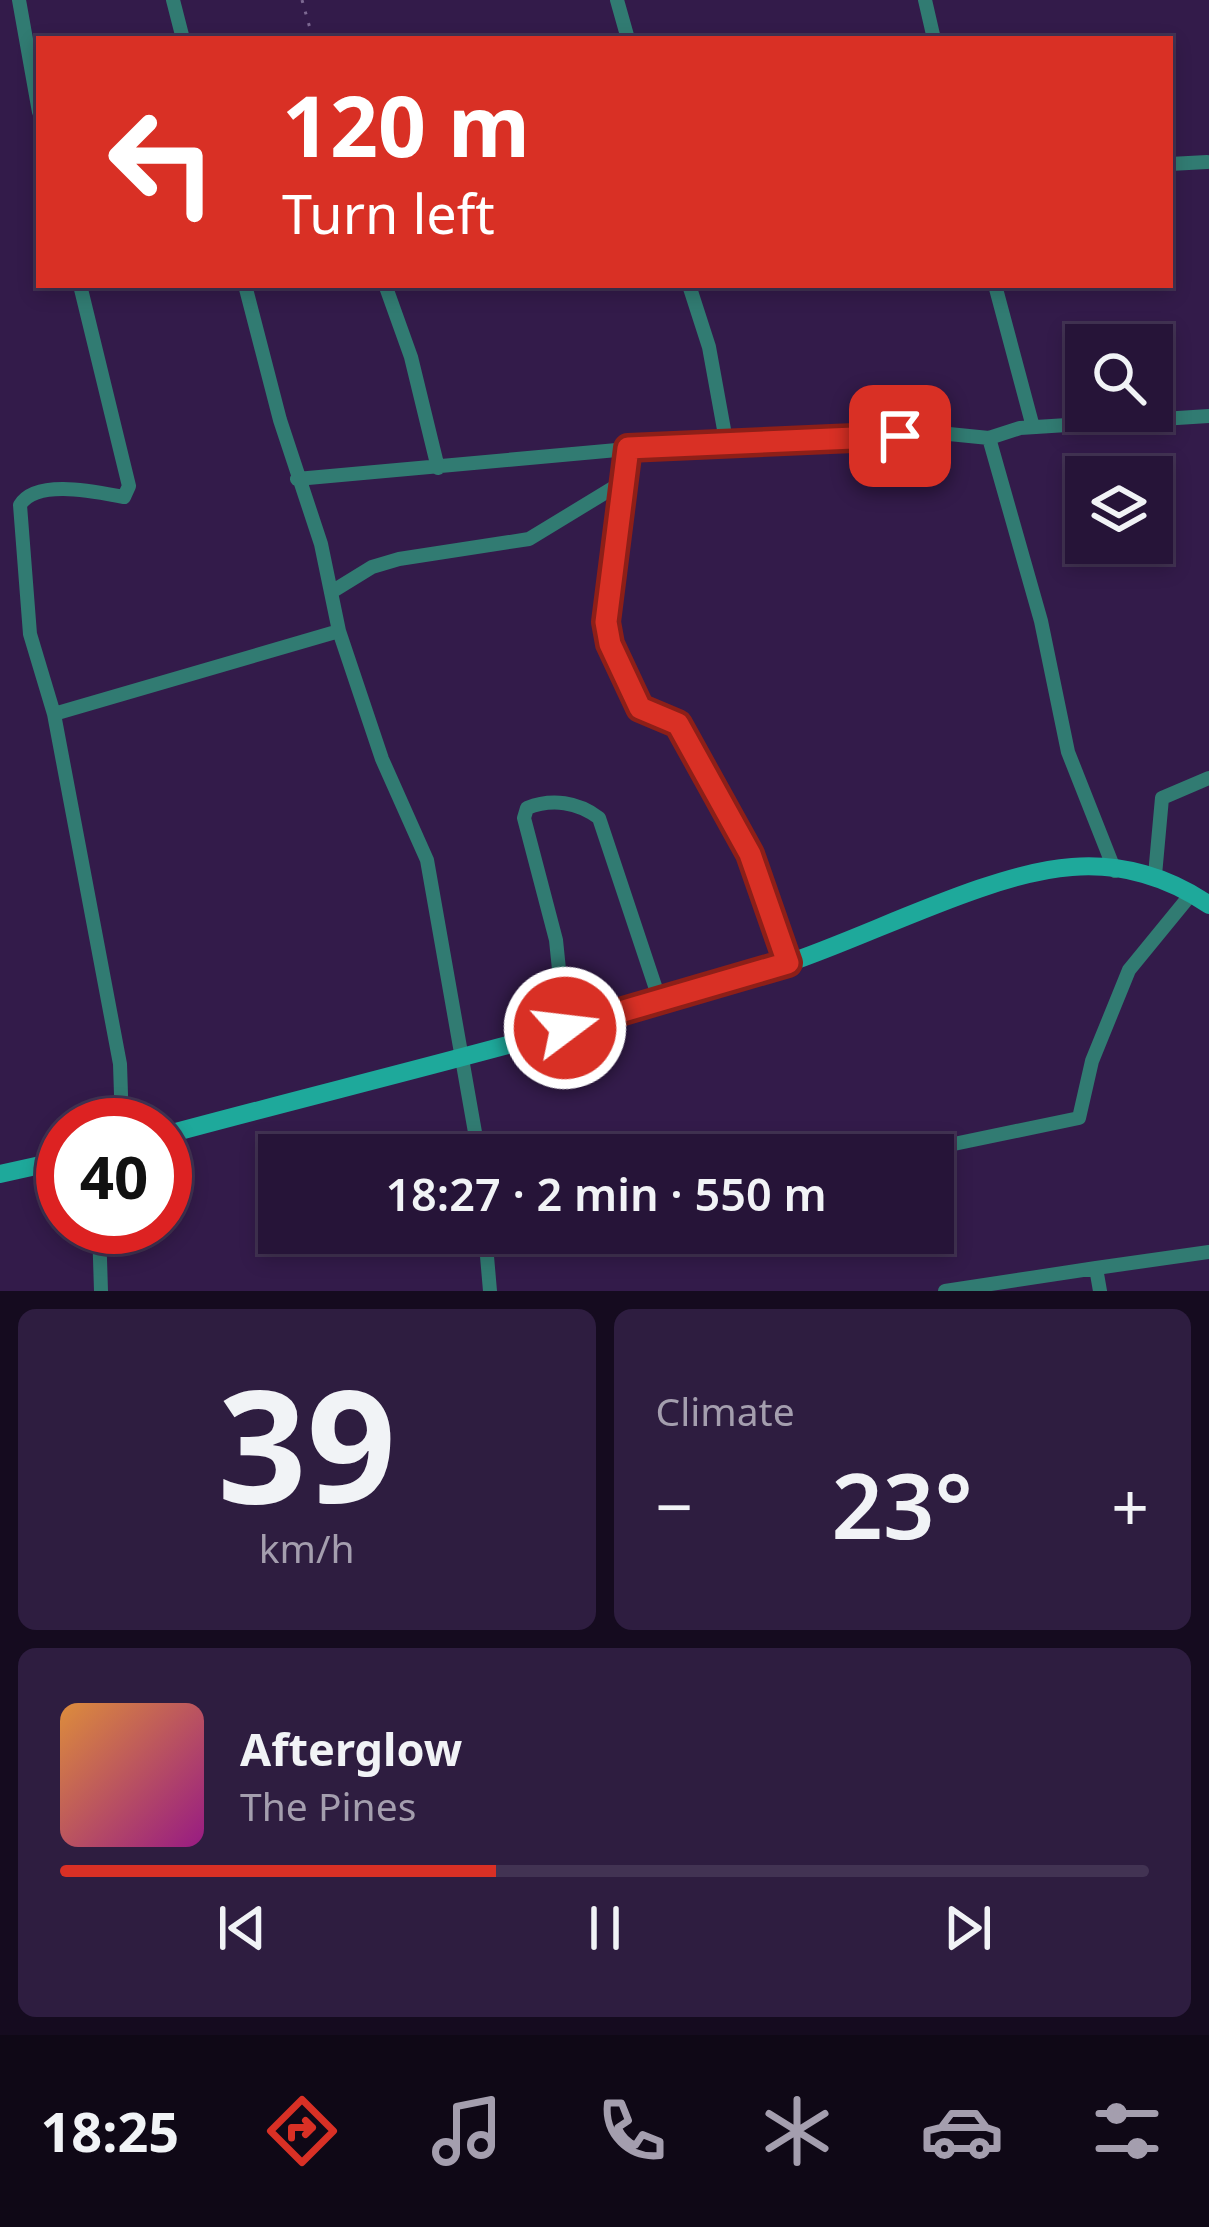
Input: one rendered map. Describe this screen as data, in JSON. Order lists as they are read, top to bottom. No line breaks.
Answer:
{"page":{"turn":["120 m","Turn left"],"limit":"40","trip":"18:27 · 2 min · 550 m","tile":[["39","km/h"],"Climate"],"heat":["−","23°","+"],"song":["Afterglow","The Pines"],"tabs":"18:25"}}
